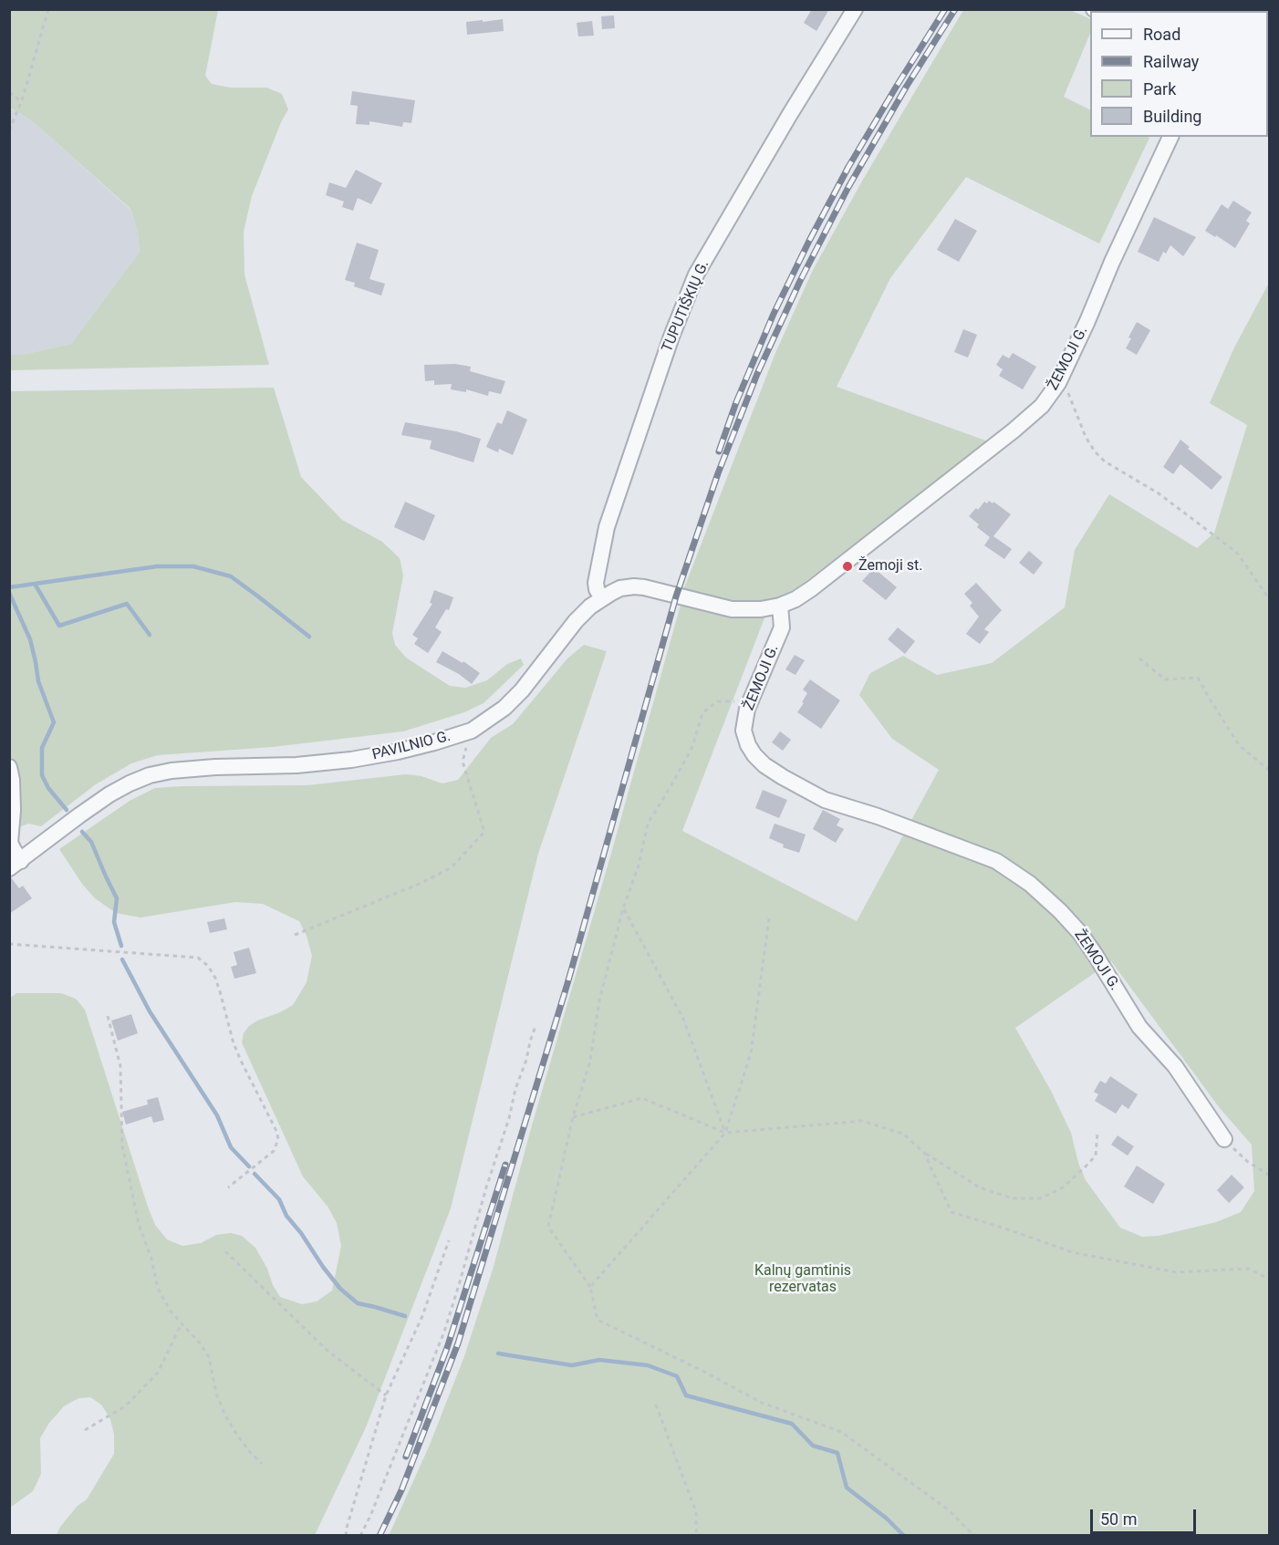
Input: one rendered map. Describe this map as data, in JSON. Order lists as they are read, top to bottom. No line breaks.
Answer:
{"streets":{"street":["TUPUTIŠKIŲ G.","ŽEMOJI G.","PAVILNIO G."]},"crossings":[["TUPUTIŠKIŲ G.","PAVILNIO G."],["ŽEMOJI G.","PAVILNIO G."]],"parks":["Kalnų gamtinis rezervatas"],"places":["Žemoji st."],"legend":["Road","Railway","Park","Building"],"scale_bar":"50 m"}
